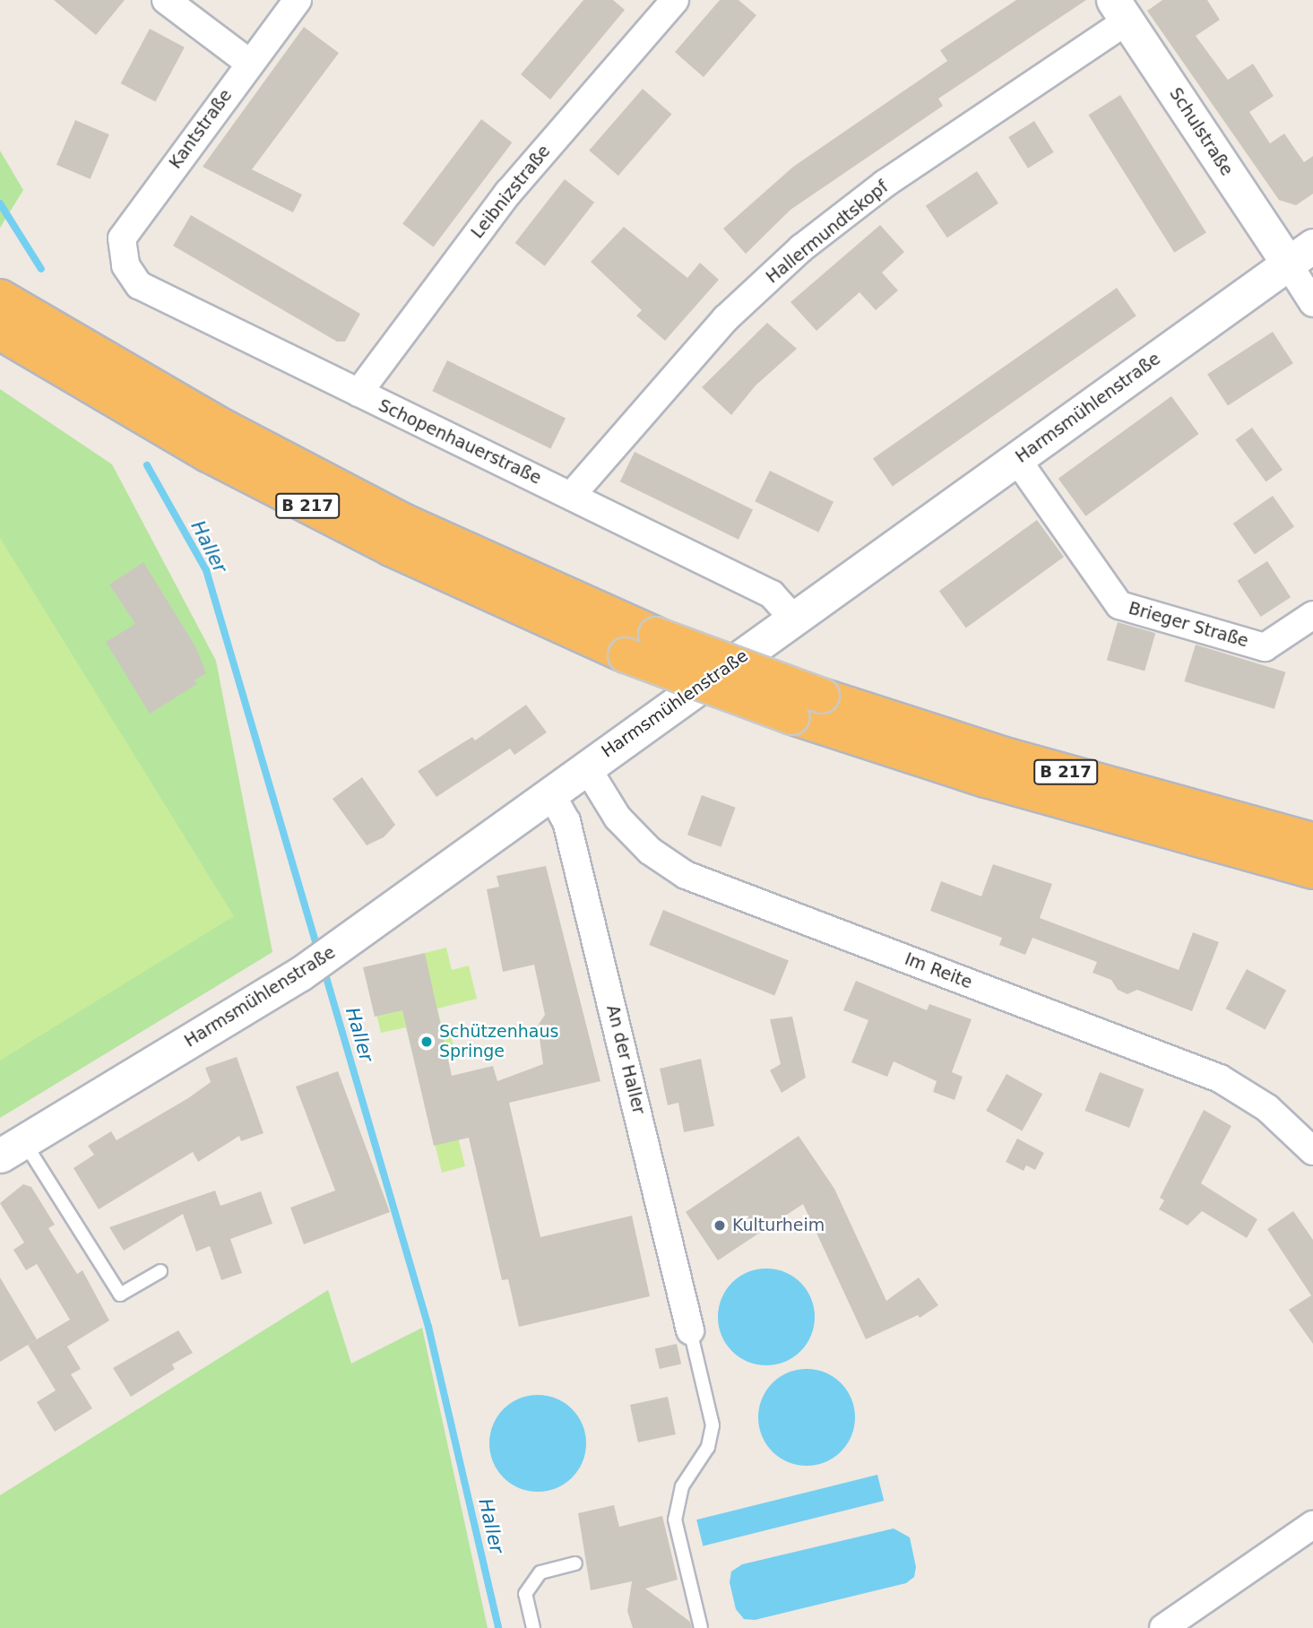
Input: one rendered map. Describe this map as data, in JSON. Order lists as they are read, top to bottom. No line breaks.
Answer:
{"streets":{"highway":["B 217"],"street":["Kantstraße","Schulstraße","Leibnizstraße","Hallermundtskopf","Harmsmühlenstraße","Schopenhauerstraße","Brieger Straße","Im Reite","An der Haller"]},"crossings":[["Kantstraße","Schopenhauerstraße"],["Schulstraße","Hallermundtskopf"],["Schulstraße","Harmsmühlenstraße"],["Leibnizstraße","Schopenhauerstraße"],["Hallermundtskopf","Schopenhauerstraße"],["Harmsmühlenstraße","Schopenhauerstraße"],["Harmsmühlenstraße","Brieger Straße"],["Harmsmühlenstraße","Im Reite"],["Harmsmühlenstraße","An der Haller"]],"water":["Haller"],"places":["Schützenhaus Springe","Kulturheim"]}
